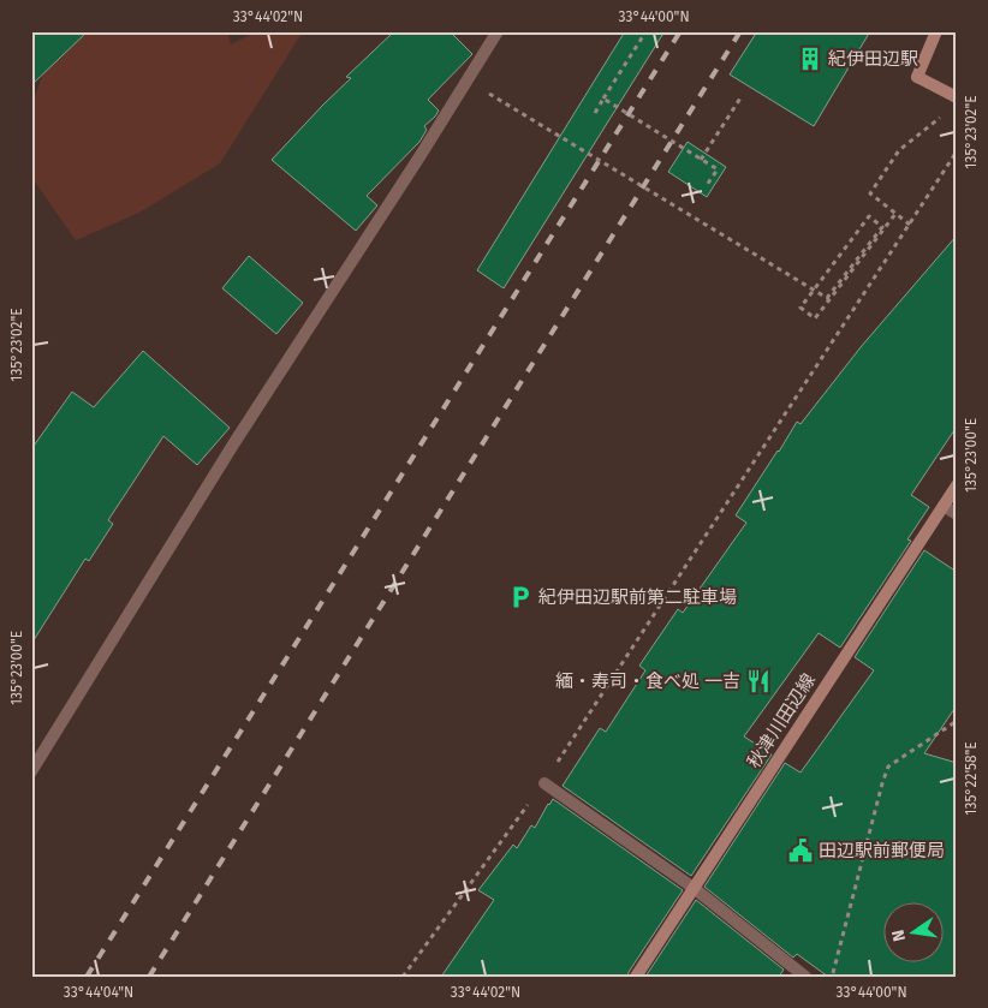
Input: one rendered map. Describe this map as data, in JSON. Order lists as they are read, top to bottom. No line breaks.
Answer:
{"streets":{"main road":["秋津川田辺線"]},"places":{"building":["紀伊田辺駅"],"parking":["紀伊田辺駅前第二駐車場"],"restaurant":["緬・寿司・食べ処 一吉"],"public building":["田辺駅前郵便局"]},"north":"left","coordinates":["33°44'02\"N","33°44'00\"N","135°23'02\"E","135°23'00\"E","135°22'58\"E","33°44'04\"N"]}
